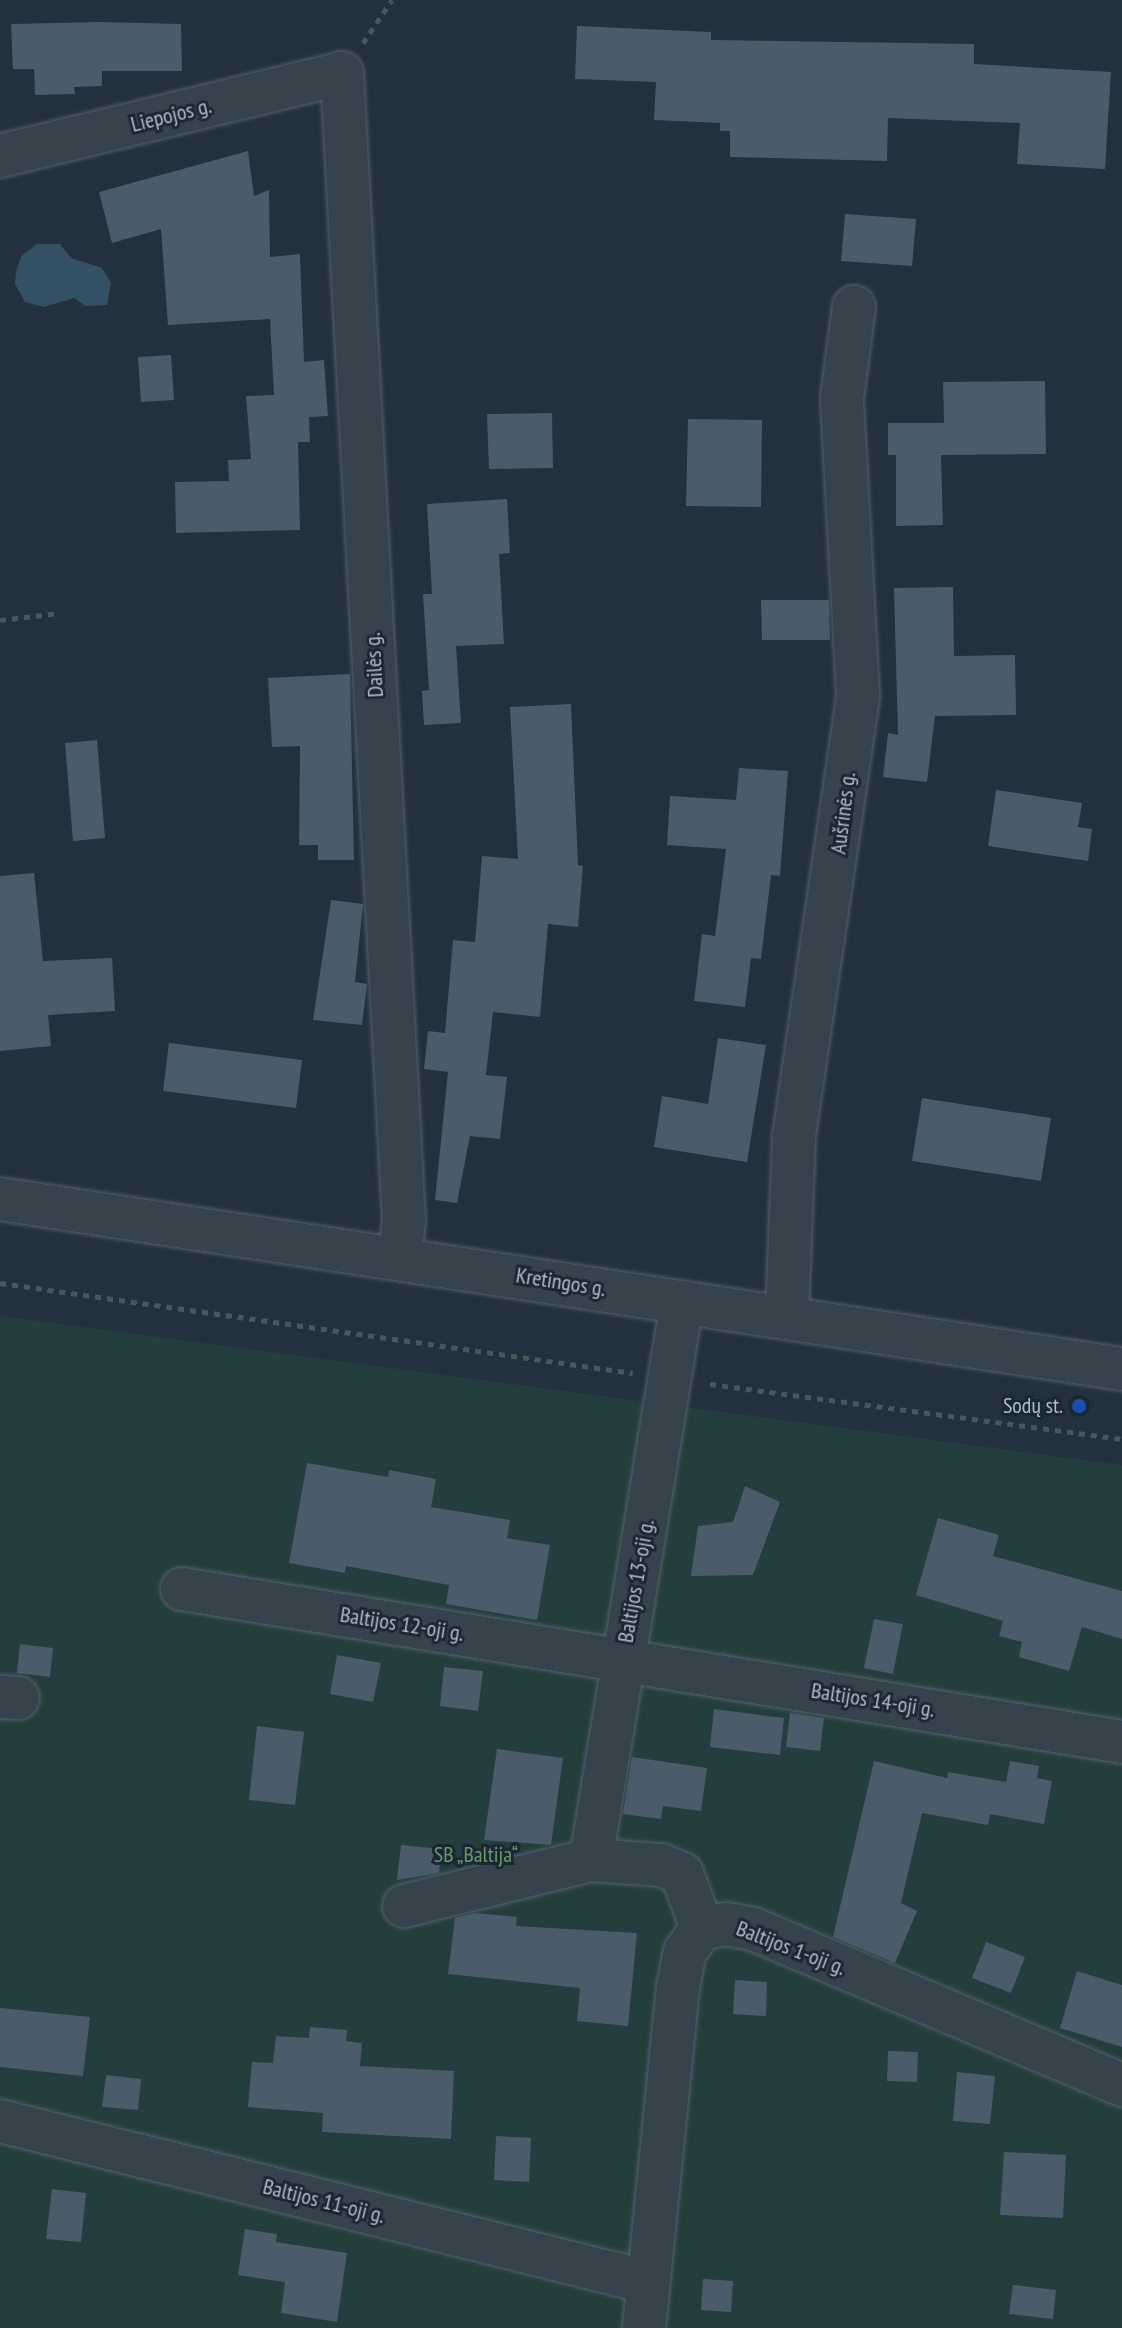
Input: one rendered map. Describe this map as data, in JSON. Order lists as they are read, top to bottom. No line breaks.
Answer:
{"streets":{"street":["Liepojos g.","Dailės g.","Aušrinės g.","Kretingos g.","Baltijos 13-oji g.","Baltijos 12-oji g.","Baltijos 14-oji g.","Baltijos 1-oji g.","Baltijos 11-oji g."]},"crossings":[["Liepojos g.","Dailės g."],["Dailės g.","Kretingos g."],["Aušrinės g.","Kretingos g."],["Kretingos g.","Baltijos 13-oji g."],["Baltijos 13-oji g.","Baltijos 12-oji g."],["Baltijos 13-oji g.","Baltijos 14-oji g."],["Baltijos 12-oji g.","Baltijos 14-oji g."],["Baltijos 1-oji g.","Baltijos 11-oji g."]],"parks":["SB „Baltija“"],"places":["Sodų st."]}
